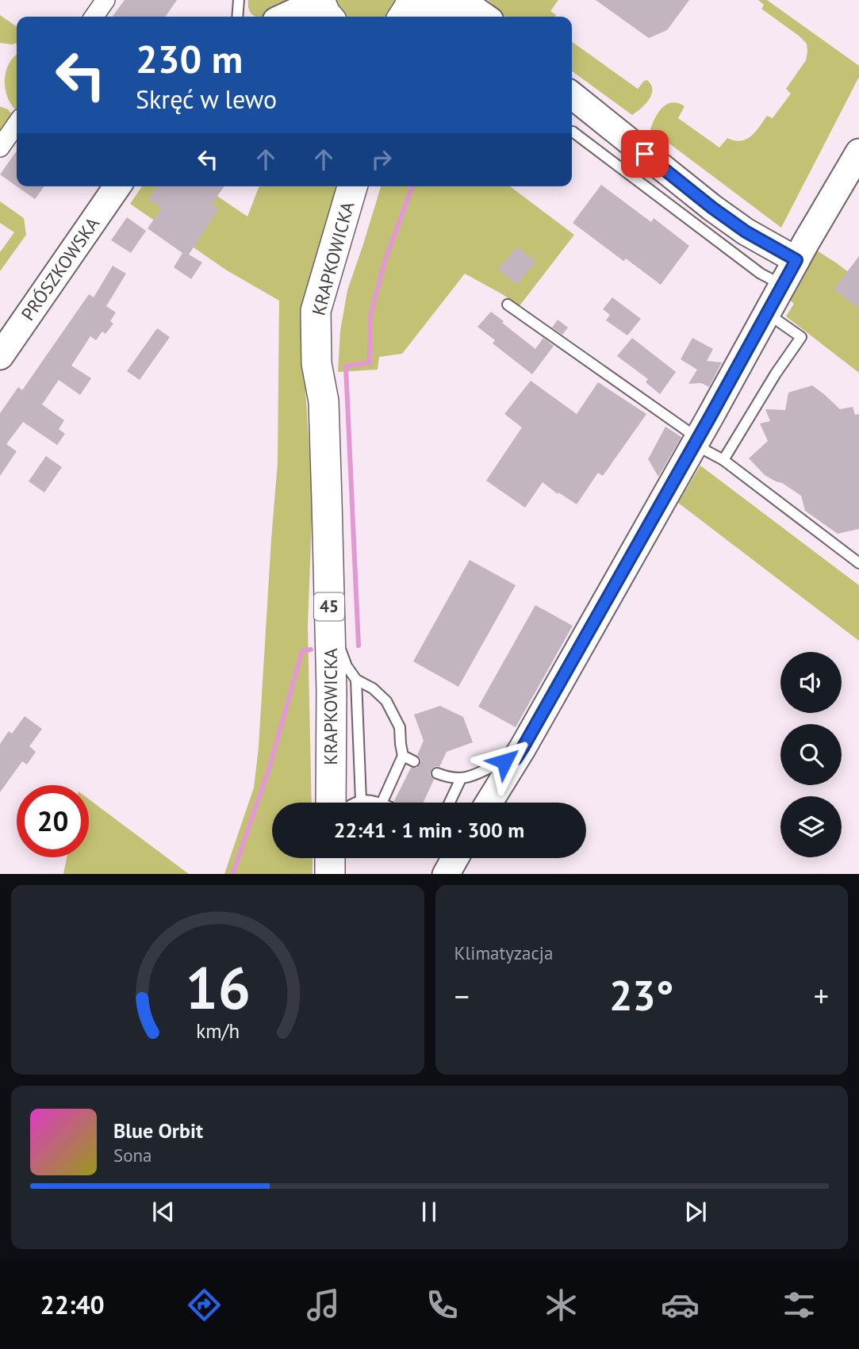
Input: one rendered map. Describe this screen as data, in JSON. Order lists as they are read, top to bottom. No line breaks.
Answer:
{"streets":{"main road":["KRAPKOWICKA","45"],"street":["PRÓSZKOWSKA"]},"page":{"turn":["230 m","Skręć w lewo"],"limit":"20","trip":"22:41 · 1 min · 300 m","tile":"Klimatyzacja","heat":["−","23°","+"],"song":["Blue Orbit","Sona"],"tabs":"22:40","gauge":["16","km/h"]}}
